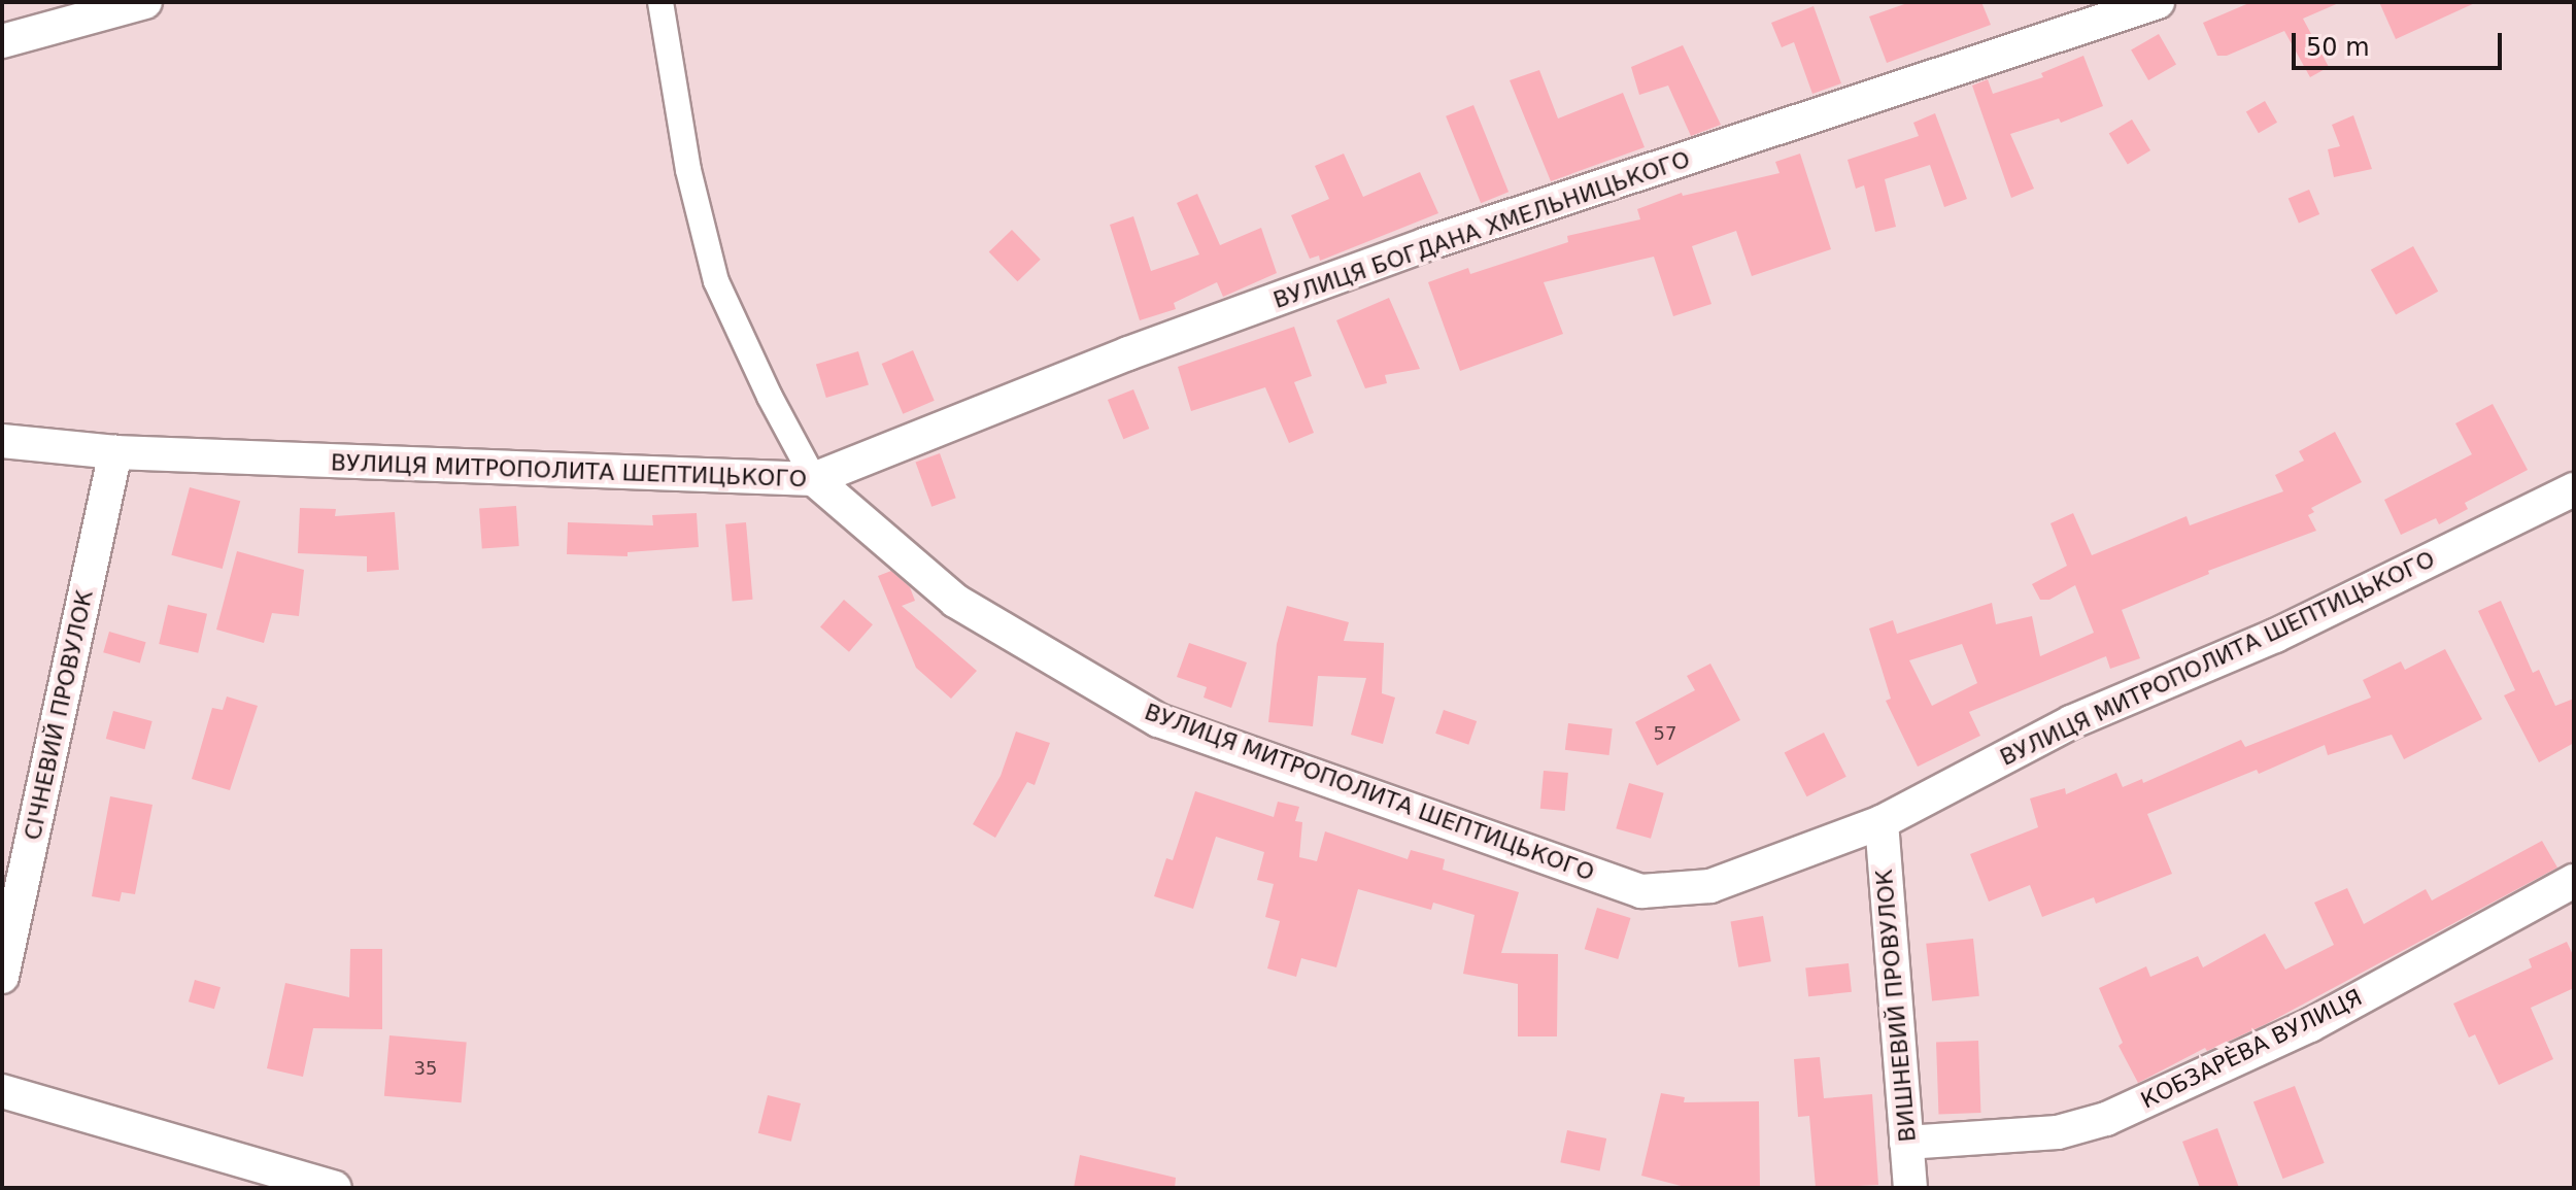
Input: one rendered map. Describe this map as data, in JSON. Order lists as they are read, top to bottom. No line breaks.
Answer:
{"streets":{"street":["ВУЛИЦЯ БОГДАНА ХМЕЛЬНИЦЬКОГО","ВУЛИЦЯ МИТРОПОЛИТА ШЕПТИЦЬКОГО","СІЧНЕВИЙ ПРОВУЛОК","ВИШНЕВИЙ ПРОВУЛОК","КОБЗАРÈВА ВУЛИЦЯ"]},"crossings":[["ВУЛИЦЯ БОГДАНА ХМЕЛЬНИЦЬКОГО","ВУЛИЦЯ МИТРОПОЛИТА ШЕПТИЦЬКОГО"],["ВУЛИЦЯ МИТРОПОЛИТА ШЕПТИЦЬКОГО","СІЧНЕВИЙ ПРОВУЛОК"],["ВУЛИЦЯ МИТРОПОЛИТА ШЕПТИЦЬКОГО","ВИШНЕВИЙ ПРОВУЛОК"],["ВИШНЕВИЙ ПРОВУЛОК","КОБЗАРÈВА ВУЛИЦЯ"]],"house_numbers":["57","35"],"scale_bar":"50 m"}
